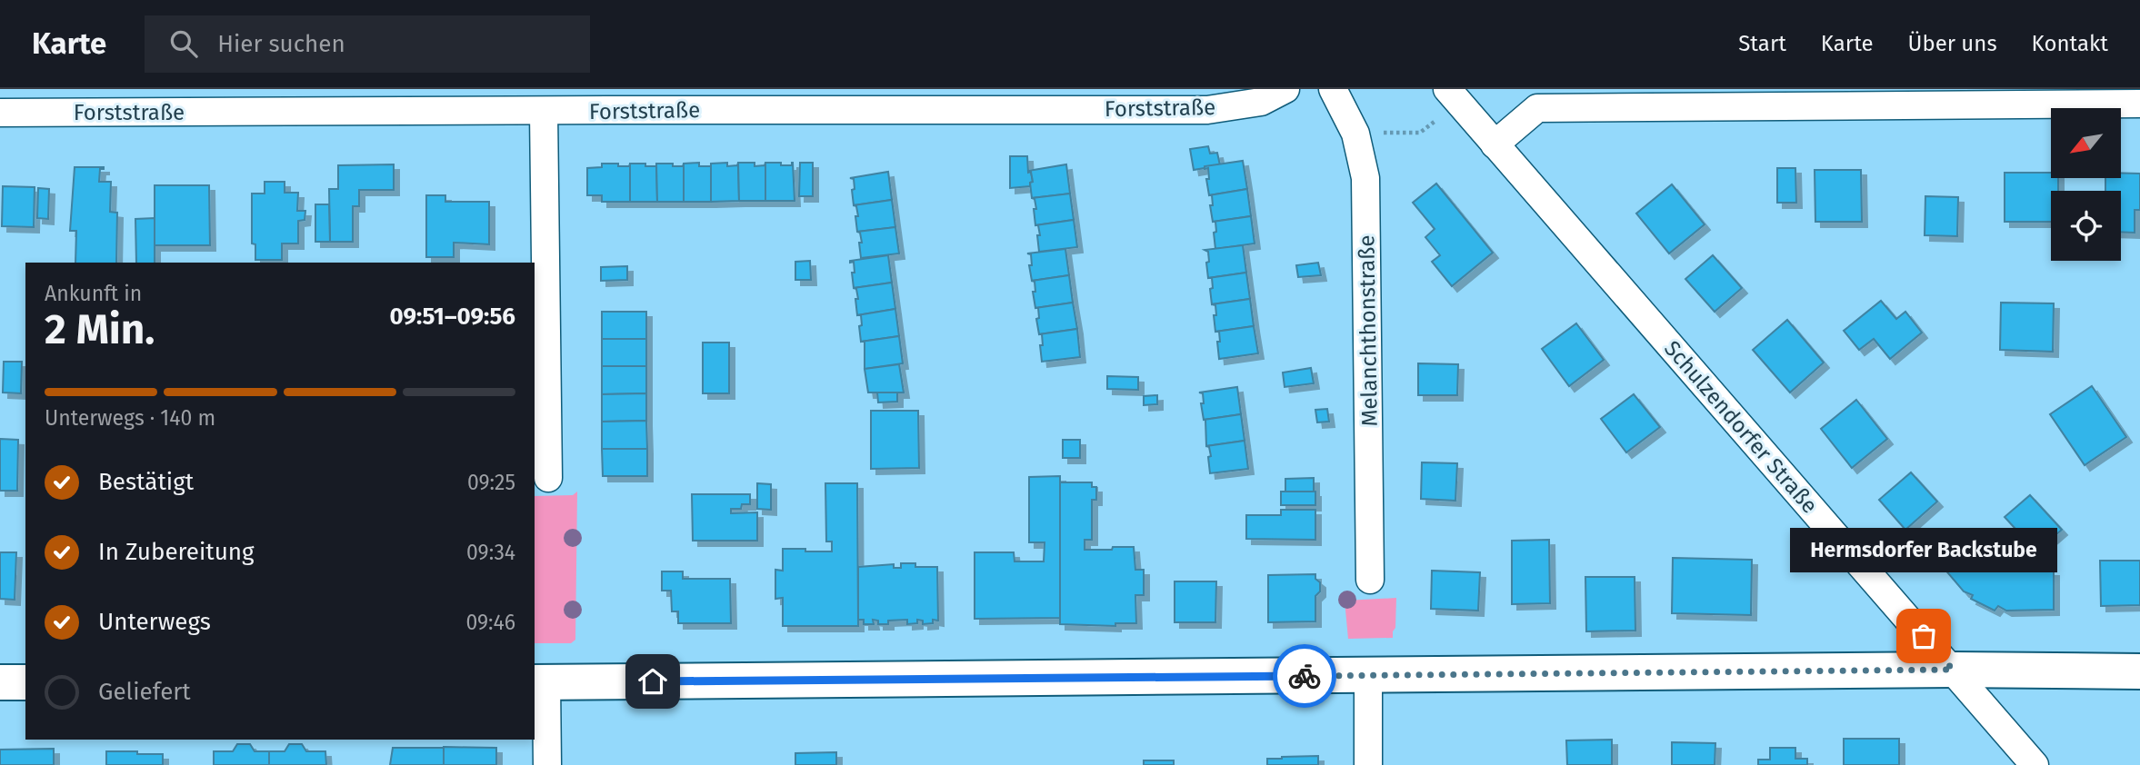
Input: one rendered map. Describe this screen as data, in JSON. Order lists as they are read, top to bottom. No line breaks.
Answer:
{"streets":{"street":["Forststraße","Melanchthonstraße","Schulzendorfer Straße"]},"places":["Hermsdorfer Backstube"],"north":"bottom left","page":{"header":"Karte","search":"Hier suchen","nav":["Start","Karte","Über uns","Kontakt"],"heading":["2 Min.","Ankunft in","09:51–09:56"],"bar":"Unterwegs · 140 m","list":[["Bestätigt","09:25"],["In Zubereitung","09:34"],["Unterwegs","09:46"],"Geliefert"],"bubble":"Hermsdorfer Backstube"}}
